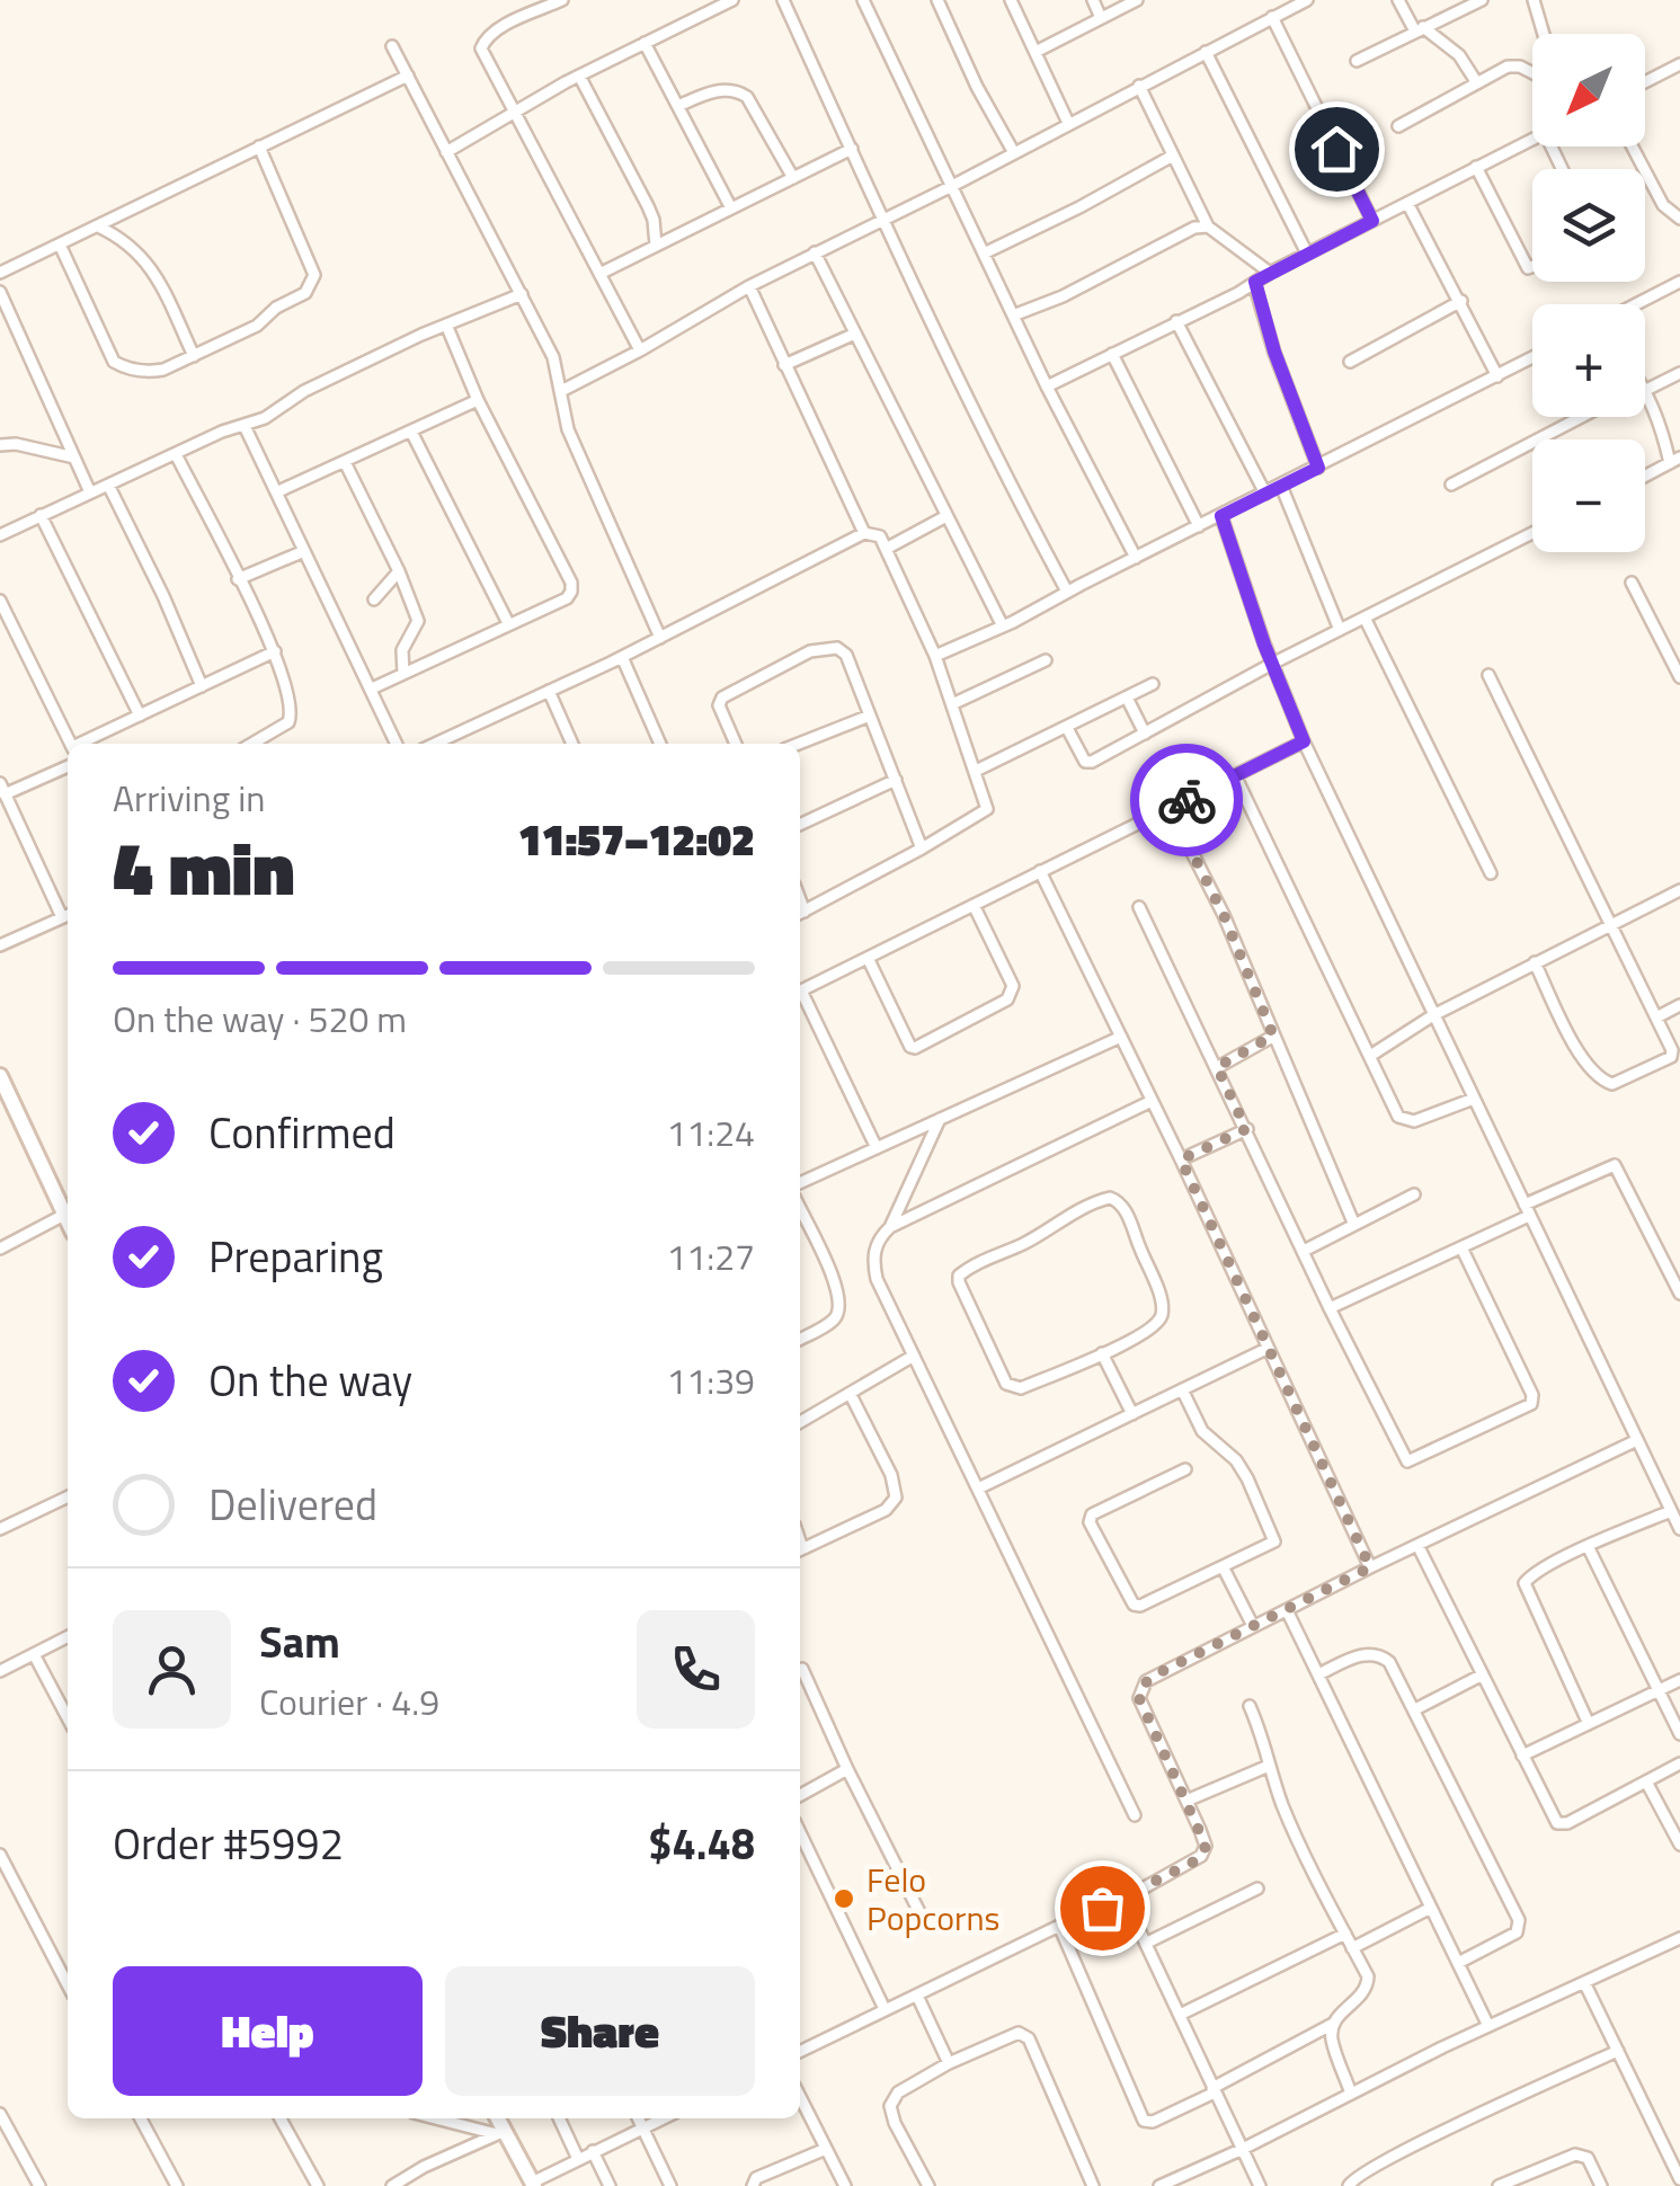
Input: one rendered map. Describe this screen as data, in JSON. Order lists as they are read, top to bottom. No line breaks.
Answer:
{"places":["Felo Popcorns"],"north":"bottom left","page":{"map_buttons":["+","−"],"heading":["4 min","Arriving in","11:57–12:02"],"panel":["Sam","Courier · 4.9","Order #5992","$4.48"],"bar":"On the way · 520 m","list":[["Confirmed","11:24"],["Preparing","11:27"],["On the way","11:39"],"Delivered"],"buttons":["Help","Share"]}}
